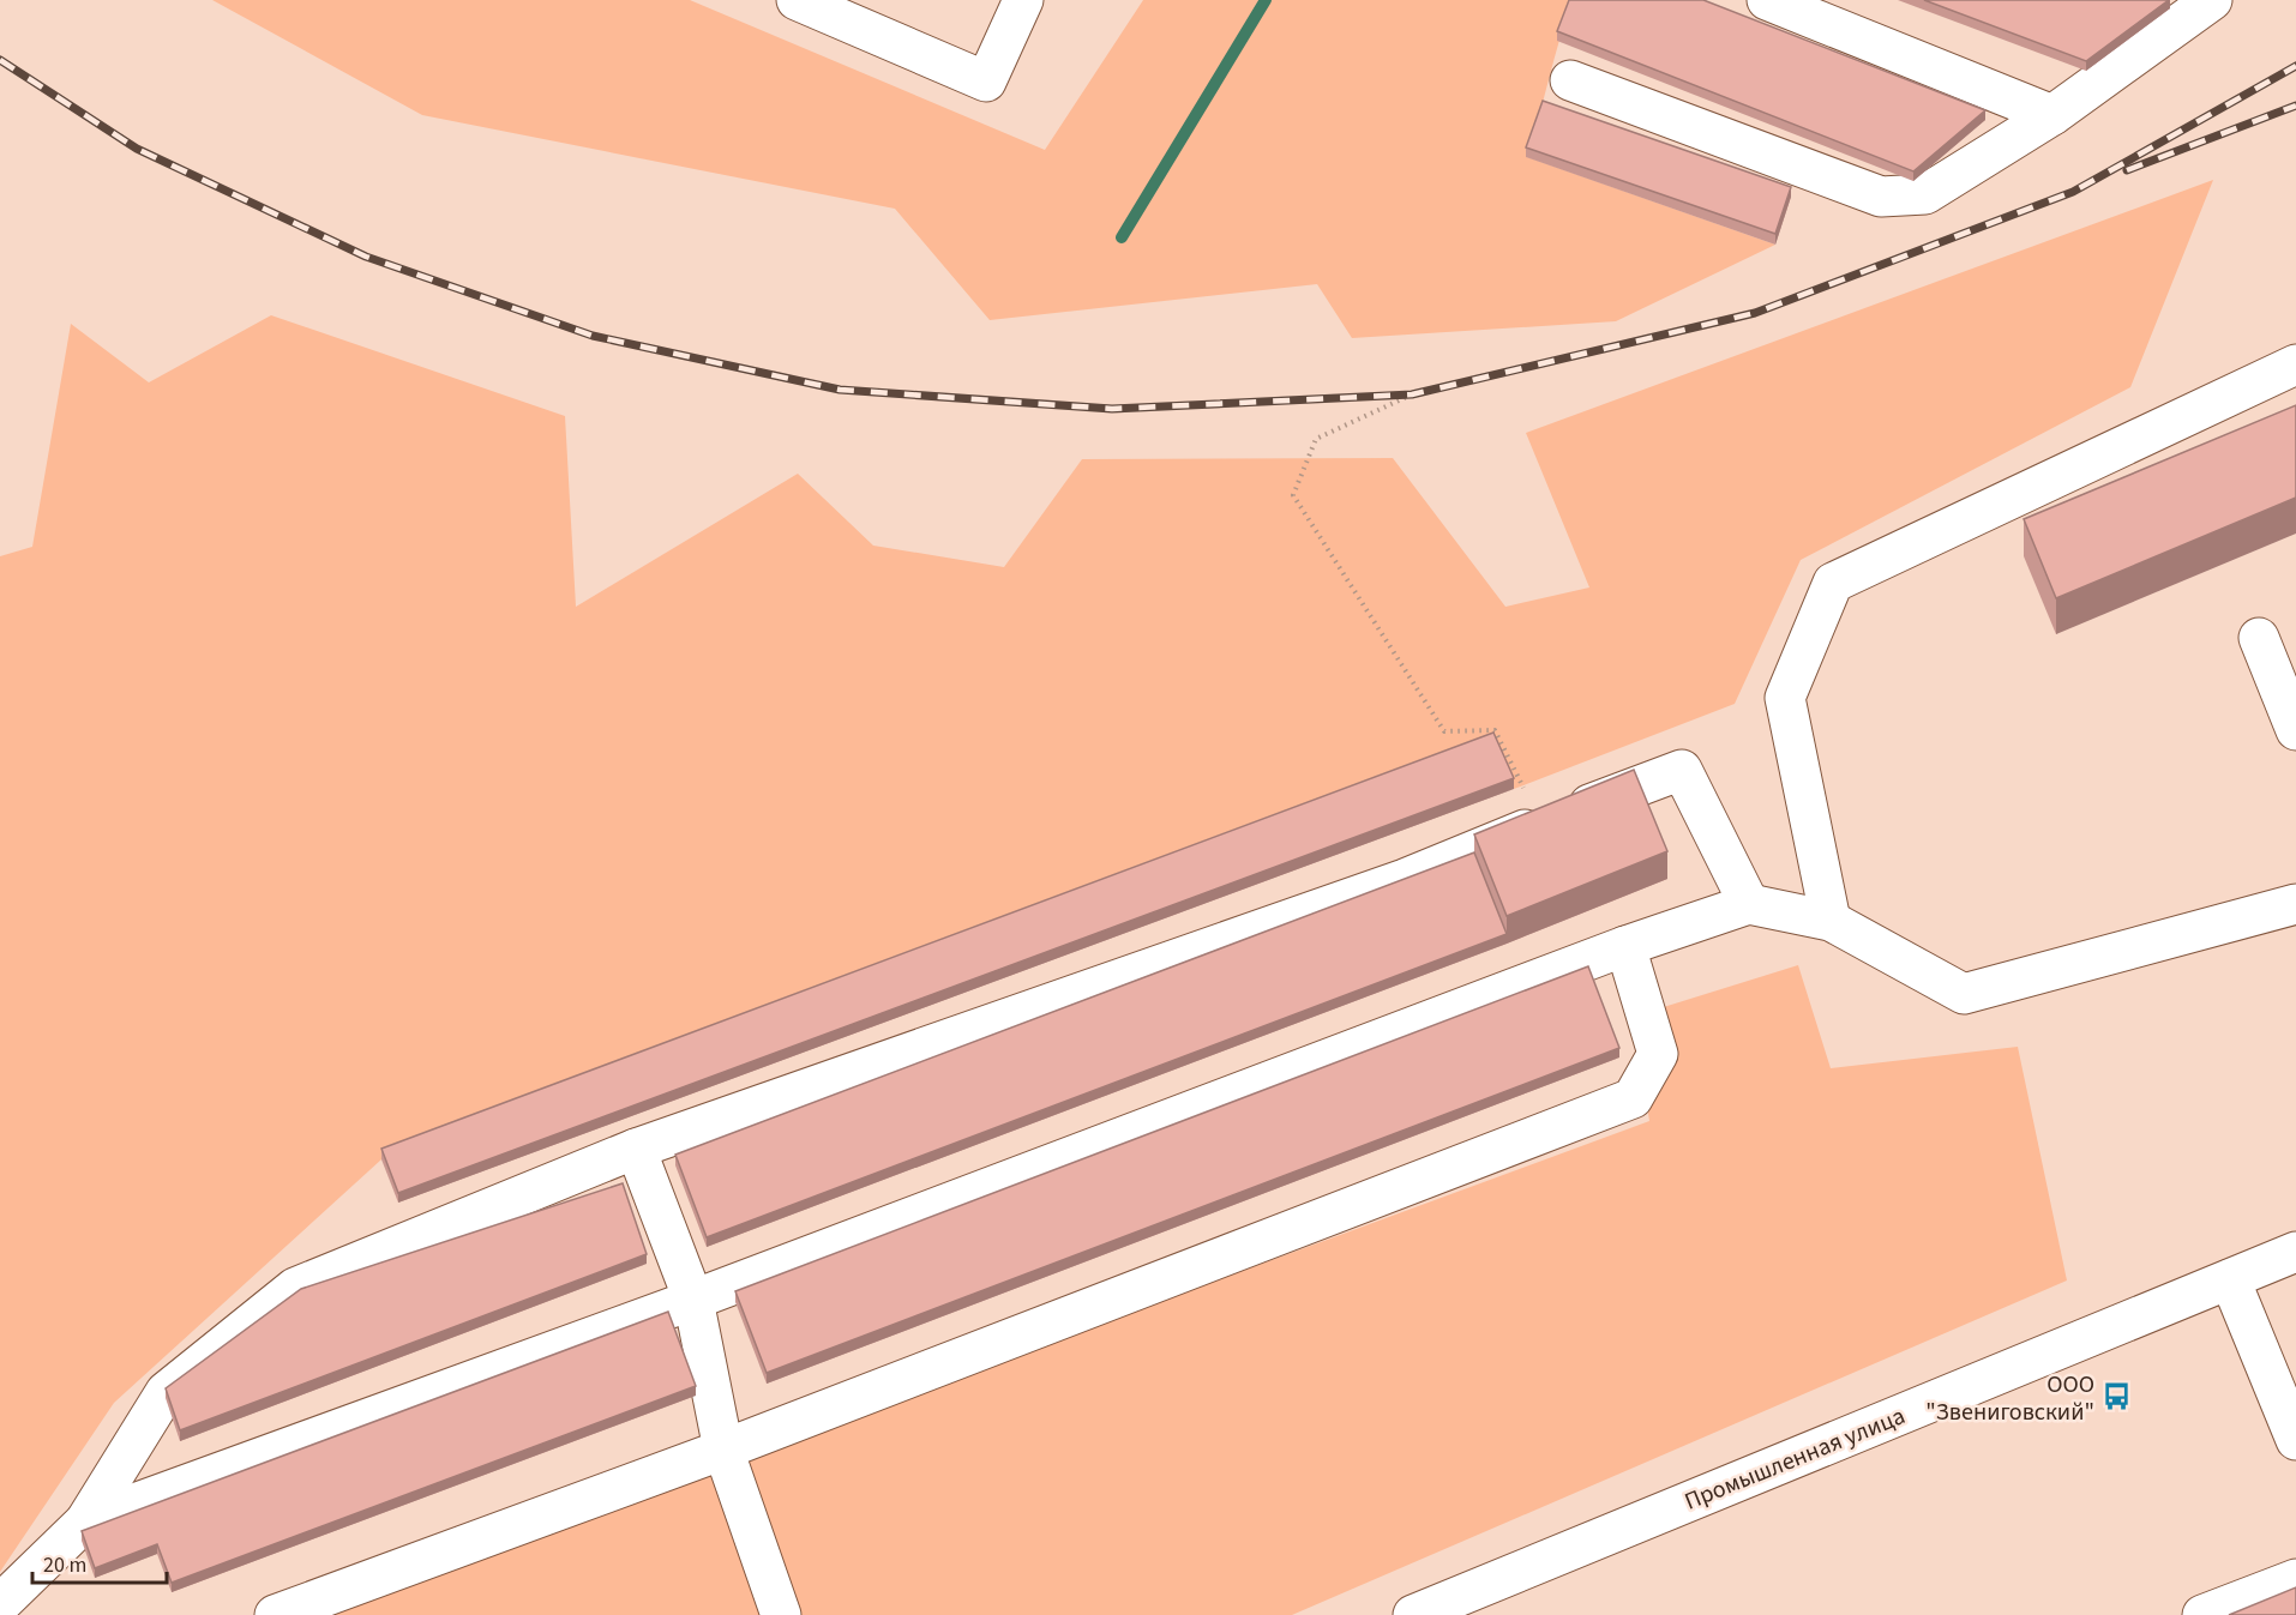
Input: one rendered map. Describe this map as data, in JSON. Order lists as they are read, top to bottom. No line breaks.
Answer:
{"streets":{"street":["Промышленная улица"]},"places":{"bus stop":["ООО \"Звениговский\""]},"scale_bar":"20 m"}
